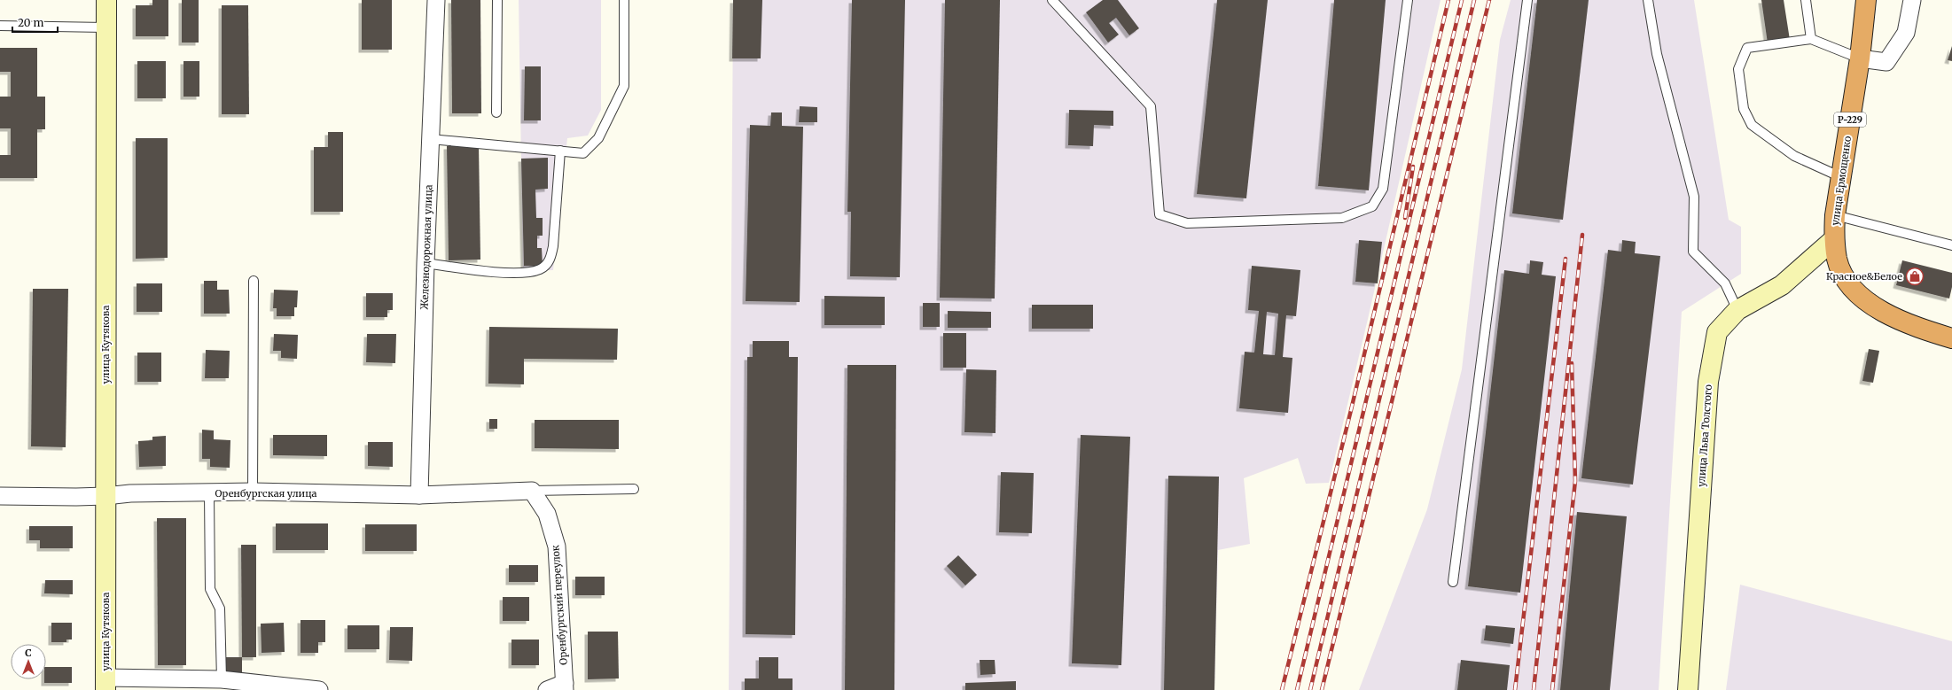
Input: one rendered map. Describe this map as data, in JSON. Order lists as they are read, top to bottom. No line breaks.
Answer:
{"streets":{"highway":["Р-229","улица Ермощенко"],"main road":["улица Кутякова","улица Льва Толстого"],"street":["Железнодорожная улица","Оренбургская улица","Оренбургский переулок"]},"crossings":[["улица Ермощенко","улица Льва Толстого"],["Железнодорожная улица","Оренбургская улица"],["улица Кутякова","Оренбургская улица"],["Оренбургская улица","Оренбургский переулок"]],"places":{"shop":["Красное&Белое"]},"scale_bar":"20 m","north":"top"}
